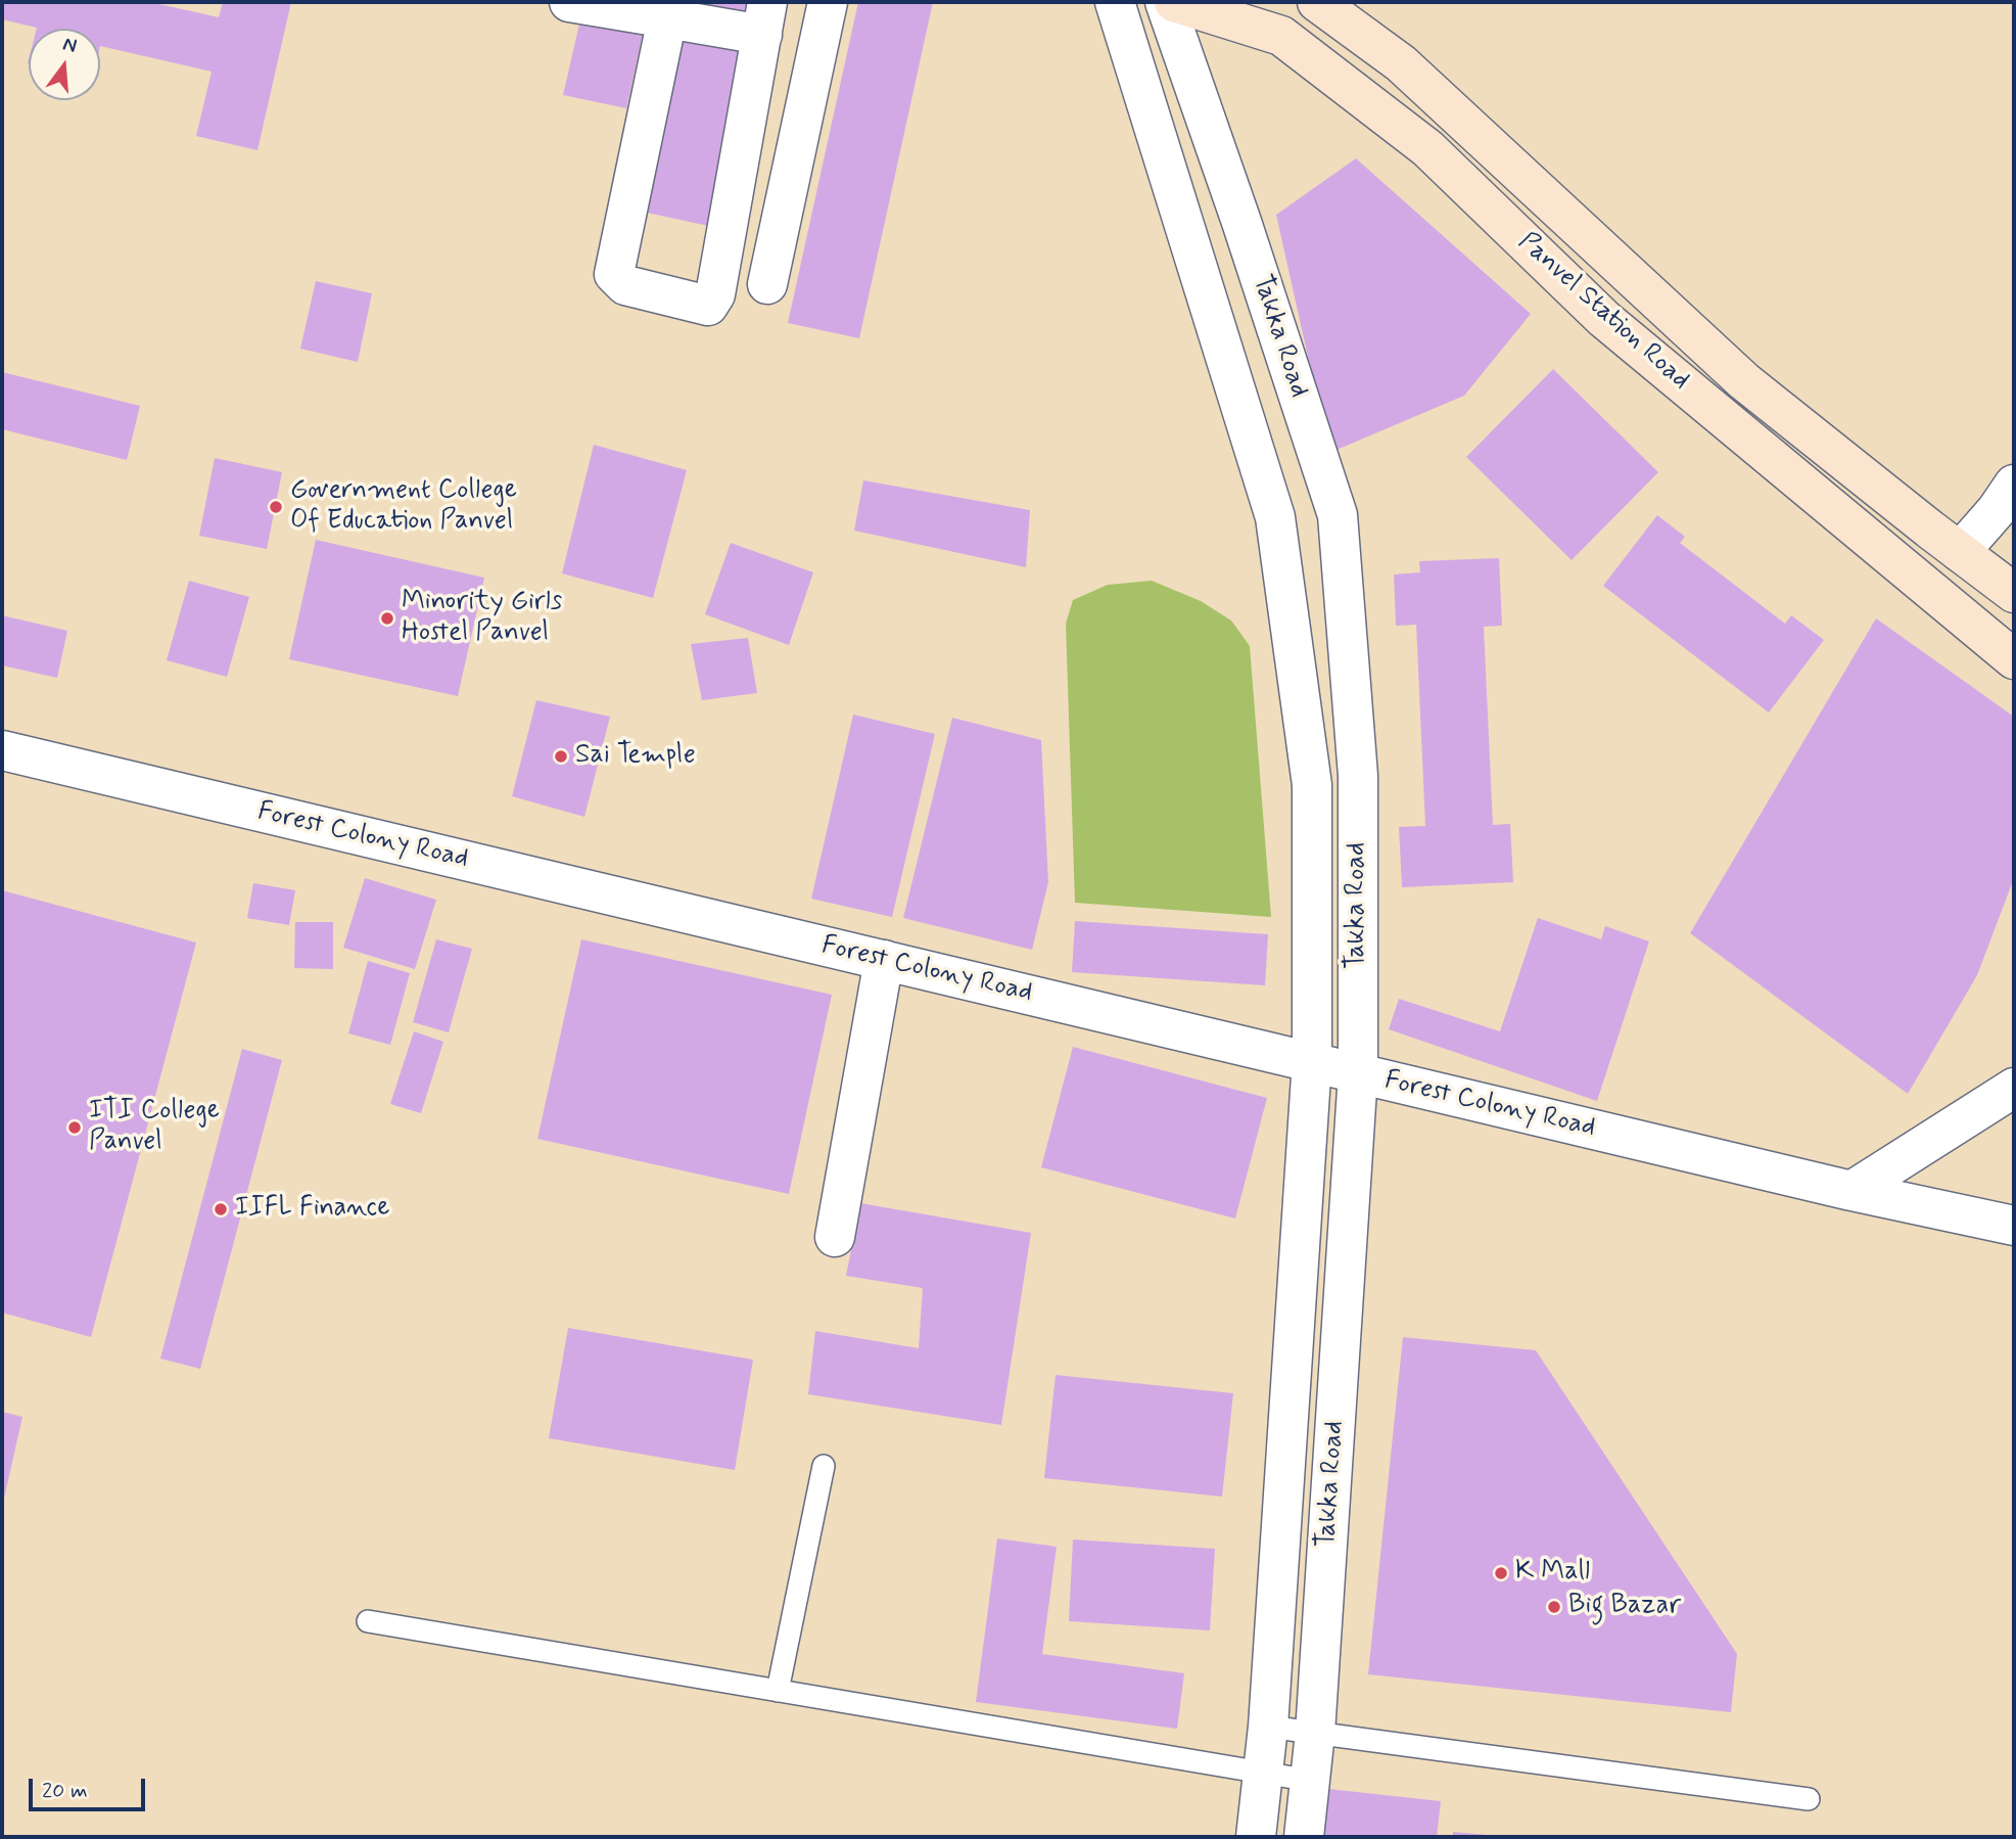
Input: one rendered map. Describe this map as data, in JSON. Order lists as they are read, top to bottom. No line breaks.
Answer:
{"streets":{"main road":["Panvel Station Road"],"street":["Takka Road","Forest Colony Road"]},"crossings":[["Takka Road","Forest Colony Road"]],"places":["Government College Of Education Panvel","Minority Girls Hostel Panvel","Sai Temple","ITI College Panvel","IIFL Finance","K Mall","Big Bazar"],"scale_bar":"20 m","north":"top"}
